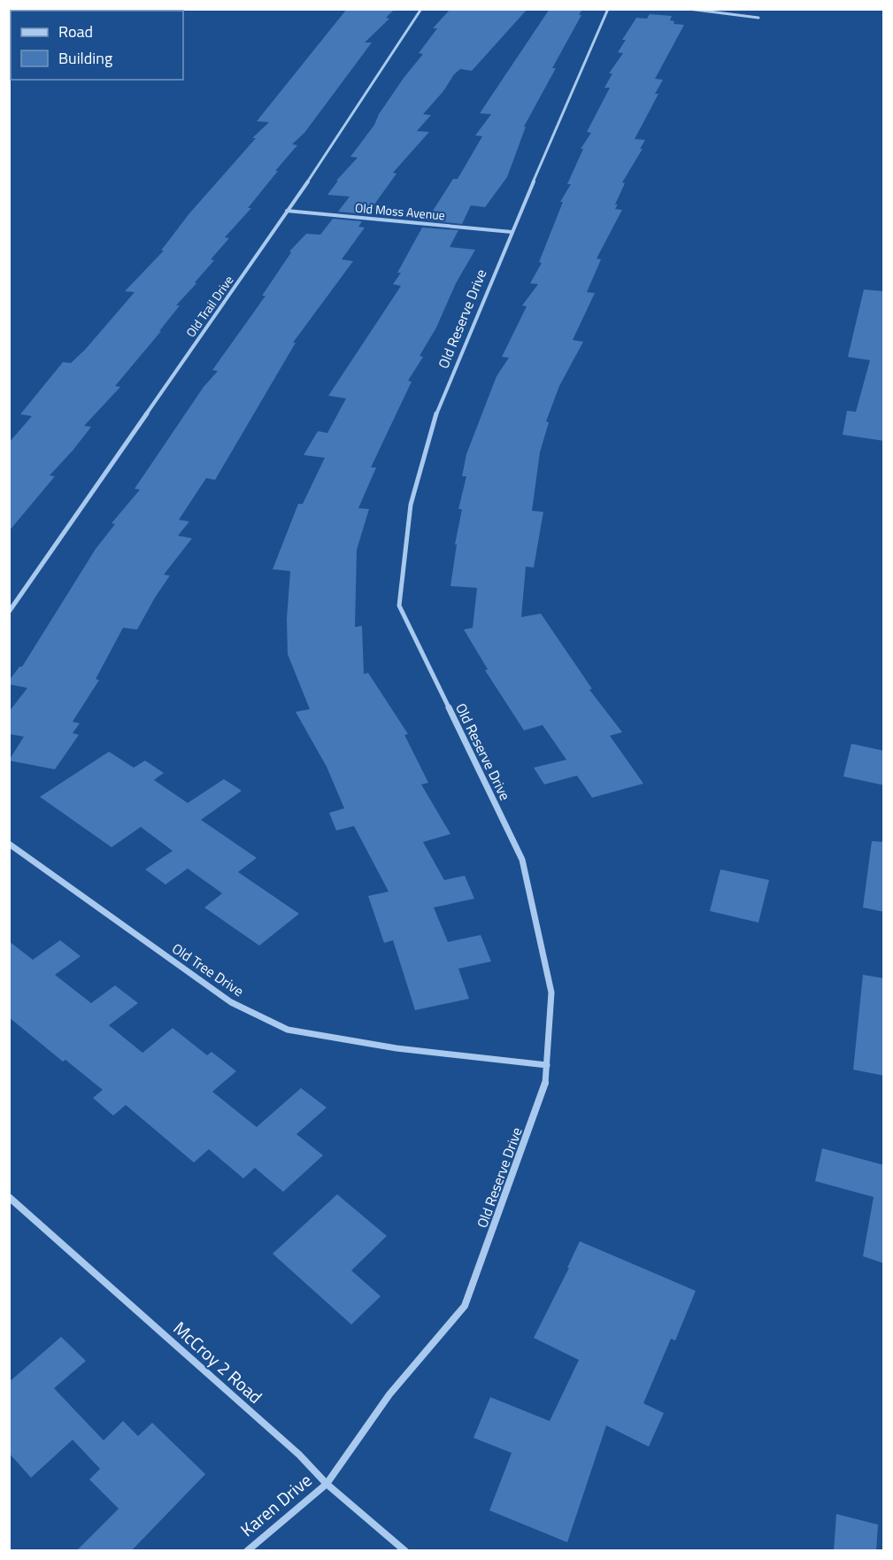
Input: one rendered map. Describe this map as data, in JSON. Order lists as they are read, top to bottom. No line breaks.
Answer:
{"streets":{"street":["Old Moss Avenue","Old Trail Drive","Old Reserve Drive","Old Tree Drive","McCroy 2 Road","Karen Drive"]},"crossings":[["Old Moss Avenue","Old Trail Drive"],["Old Moss Avenue","Old Reserve Drive"],["Old Reserve Drive","Old Tree Drive"],["Old Reserve Drive","McCroy 2 Road"],["Old Reserve Drive","Karen Drive"],["McCroy 2 Road","Karen Drive"]],"legend":["Road","Building"]}
